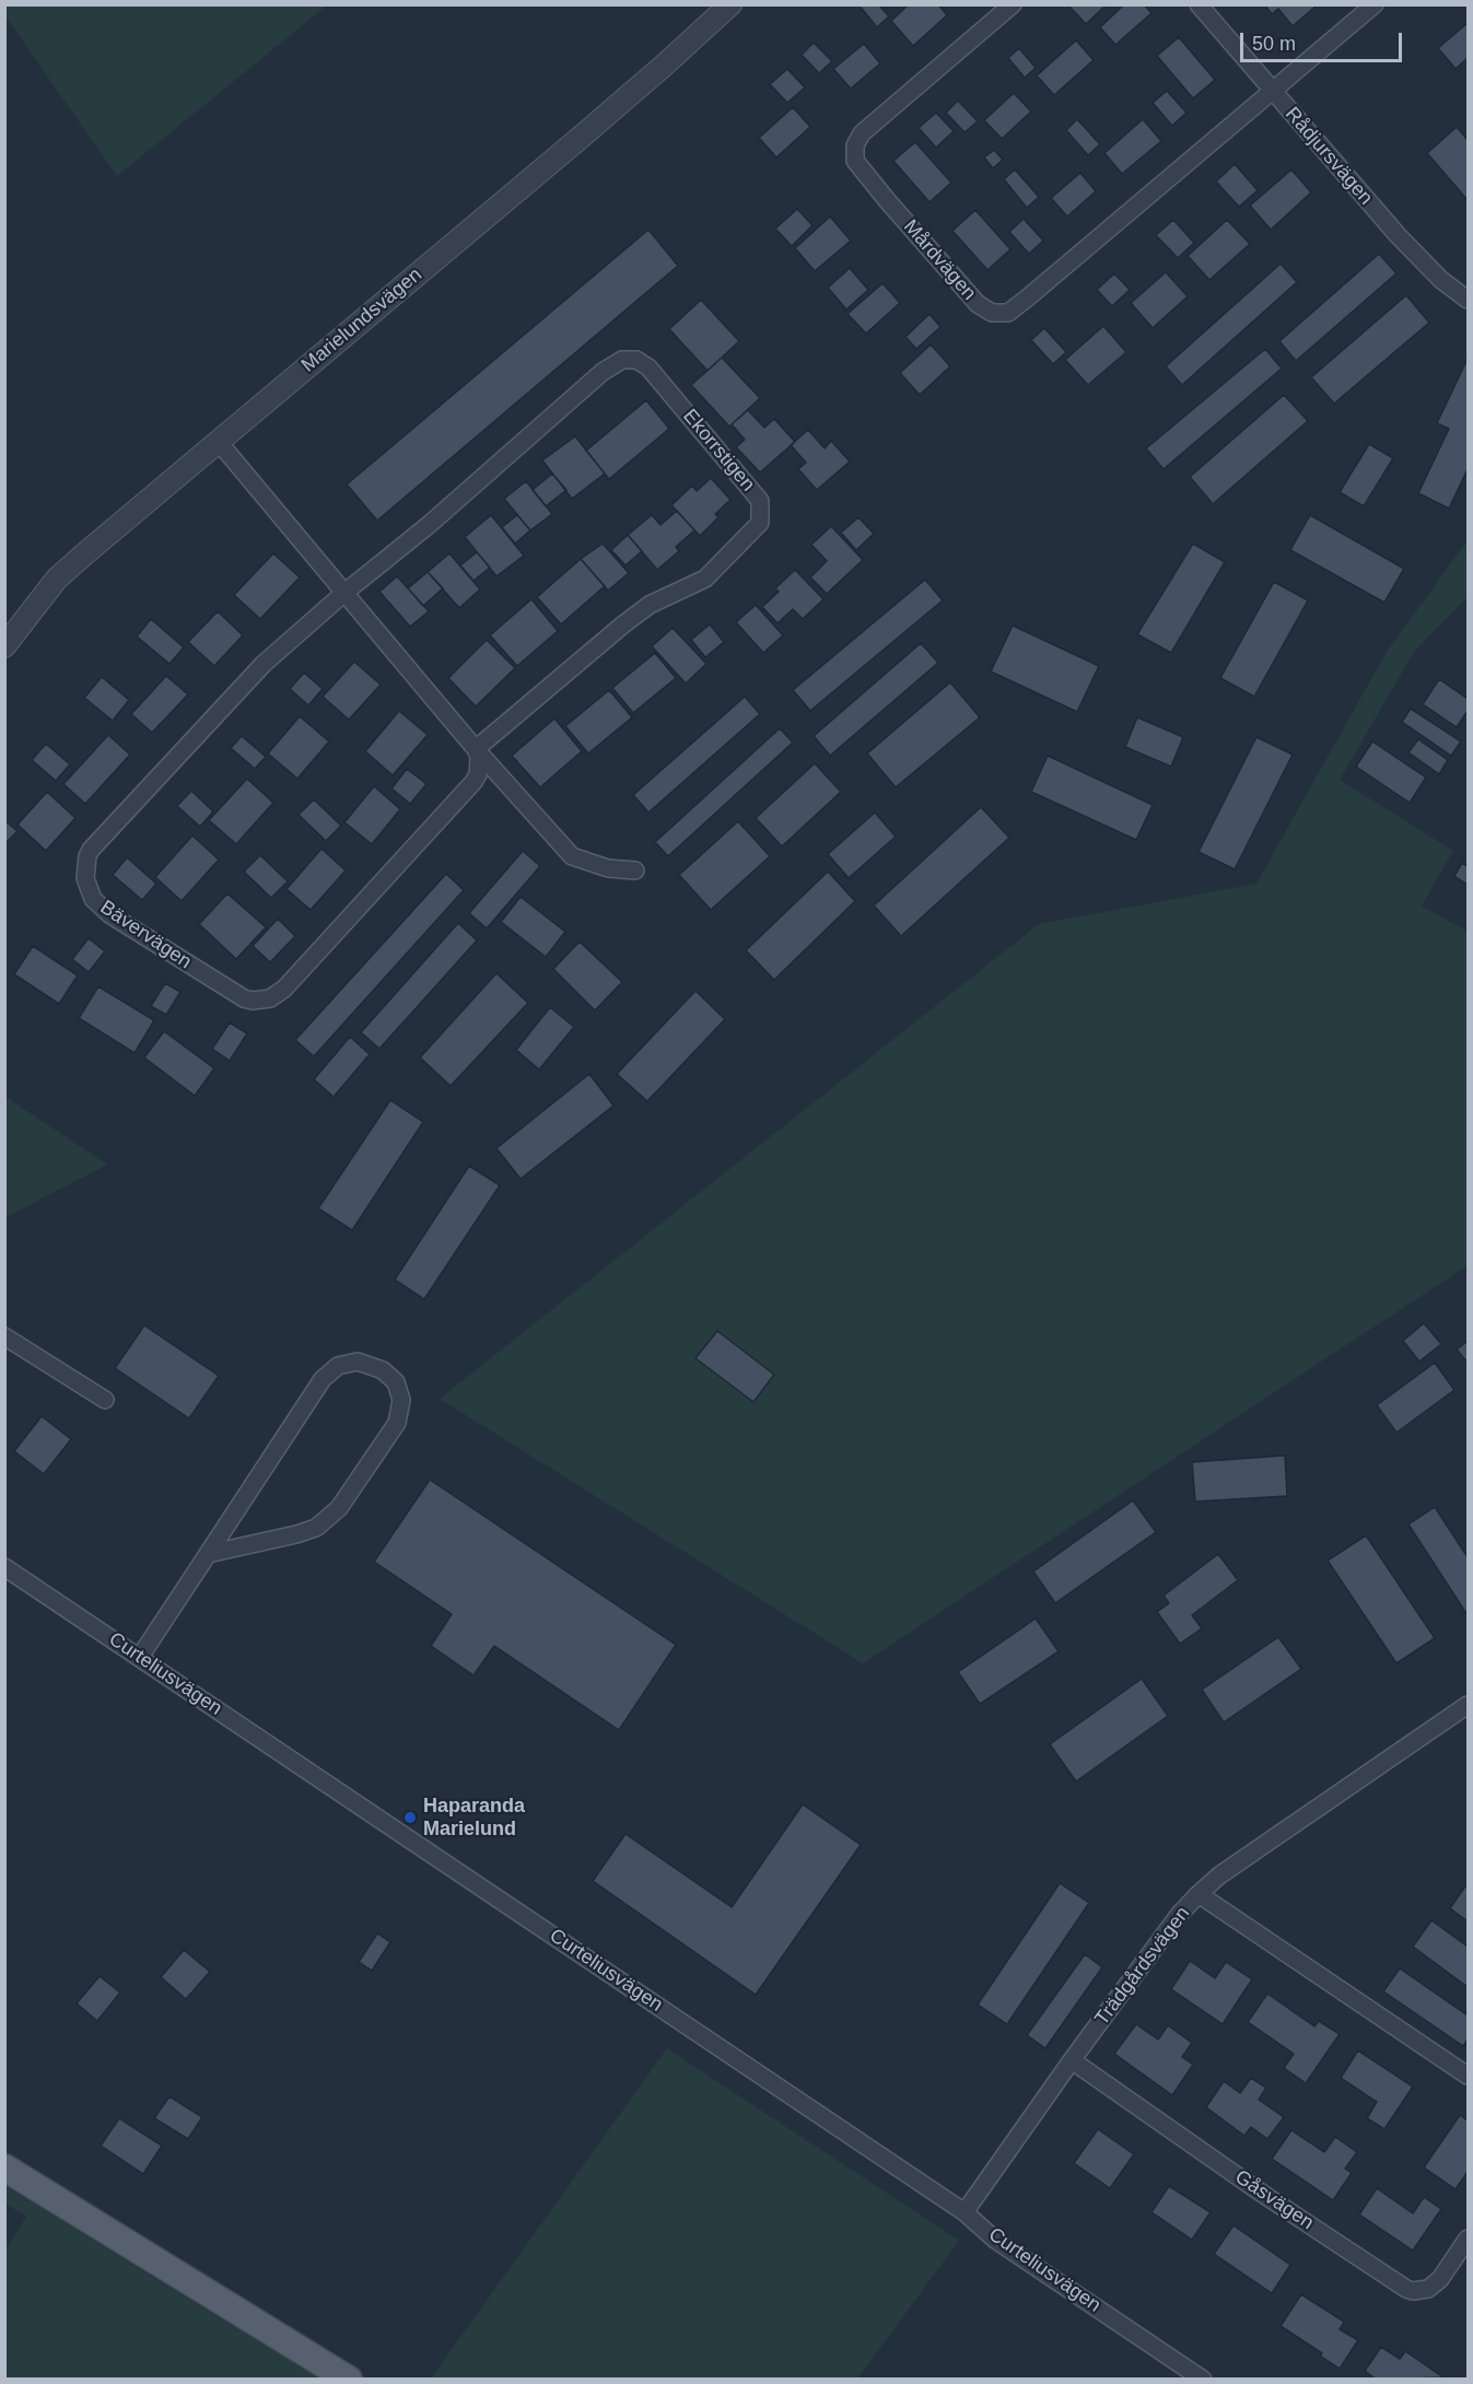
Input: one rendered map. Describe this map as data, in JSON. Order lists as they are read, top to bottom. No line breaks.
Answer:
{"streets":{"street":["Rådjursvägen","Mårdvägen","Marielundsvägen","Ekorrstigen","Bävervägen","Curteliusvägen","Trädgårdsvägen","Gåsvägen"]},"crossings":[["Rådjursvägen","Mårdvägen"],["Ekorrstigen","Bävervägen"],["Curteliusvägen","Trädgårdsvägen"],["Trädgårdsvägen","Gåsvägen"]],"places":["Haparanda Marielund"],"scale_bar":"50 m"}
